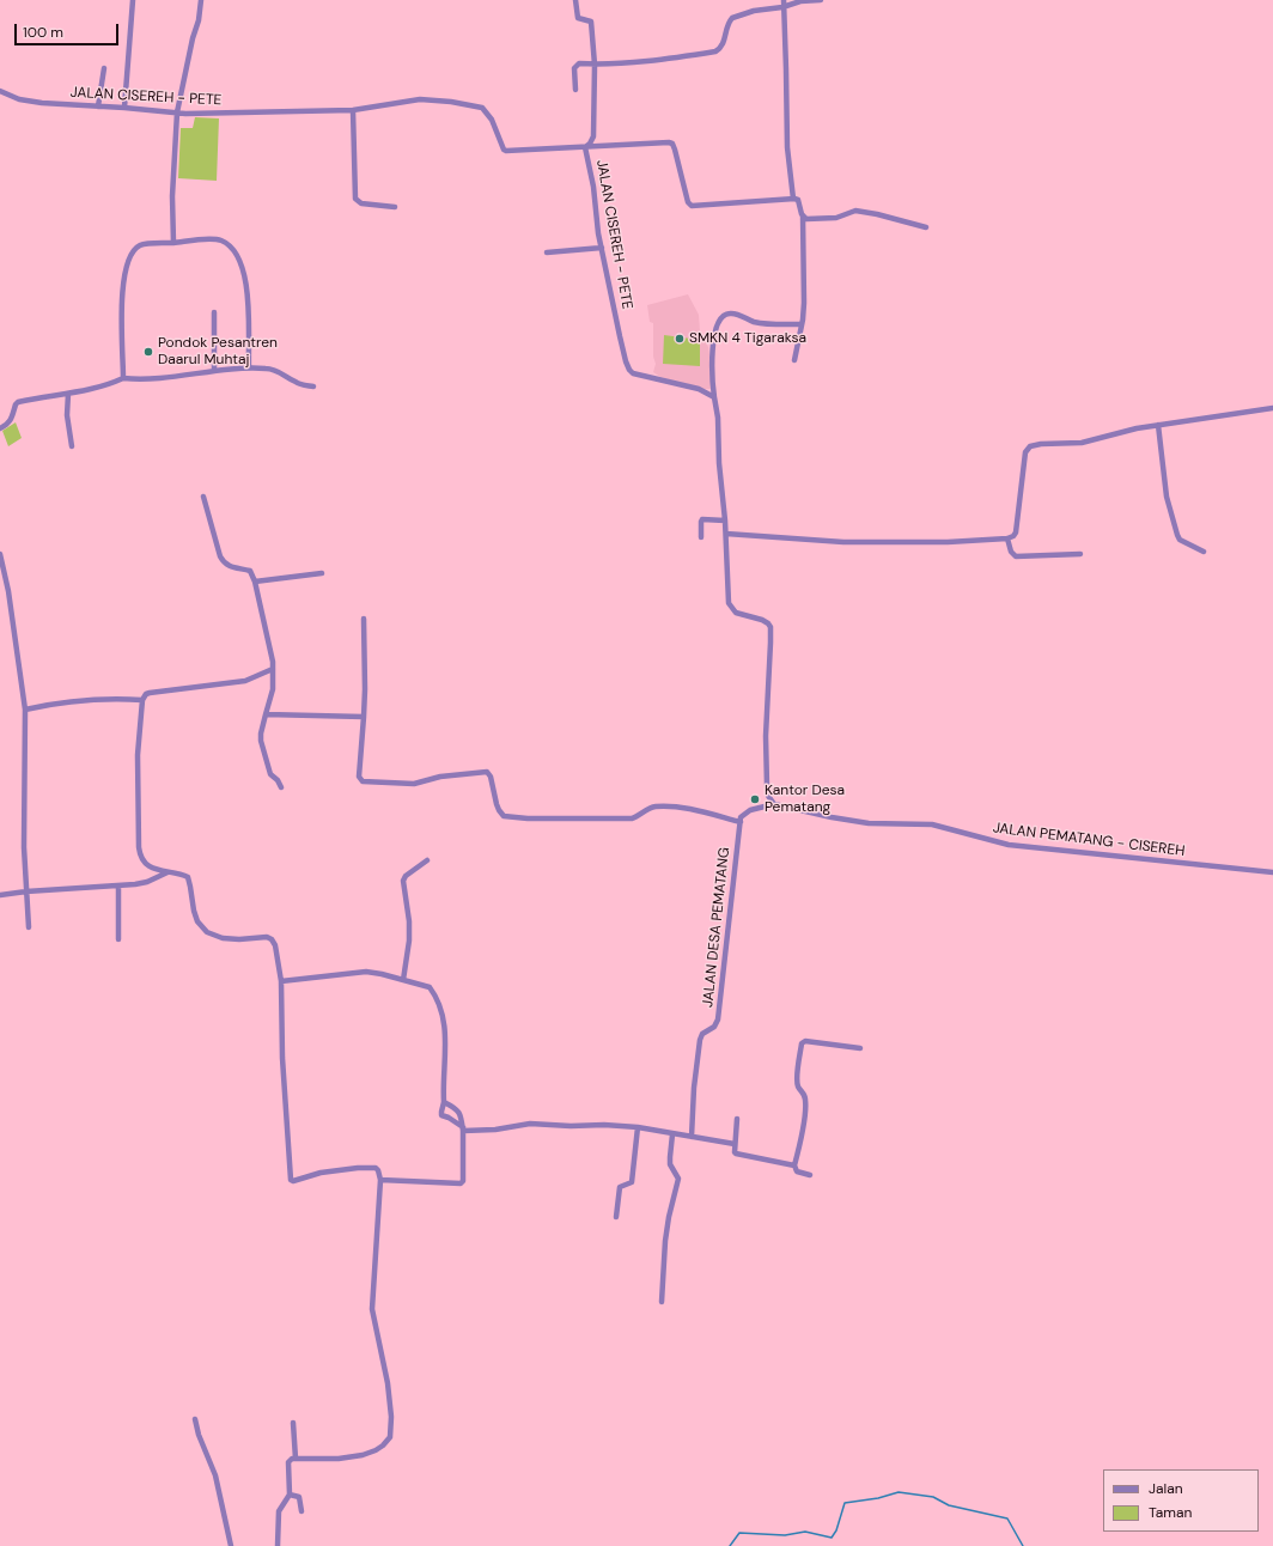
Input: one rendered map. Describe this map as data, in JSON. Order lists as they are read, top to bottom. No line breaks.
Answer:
{"streets":{"street":["JALAN CISEREH - PETE","JALAN PEMATANG - CISEREH","JALAN DESA PEMATANG"]},"places":["SMKN 4 Tigaraksa","Pondok Pesantren Daarul Muhtaj","Kantor Desa Pematang"],"legend":["Jalan","Taman"],"scale_bar":"100 m"}
